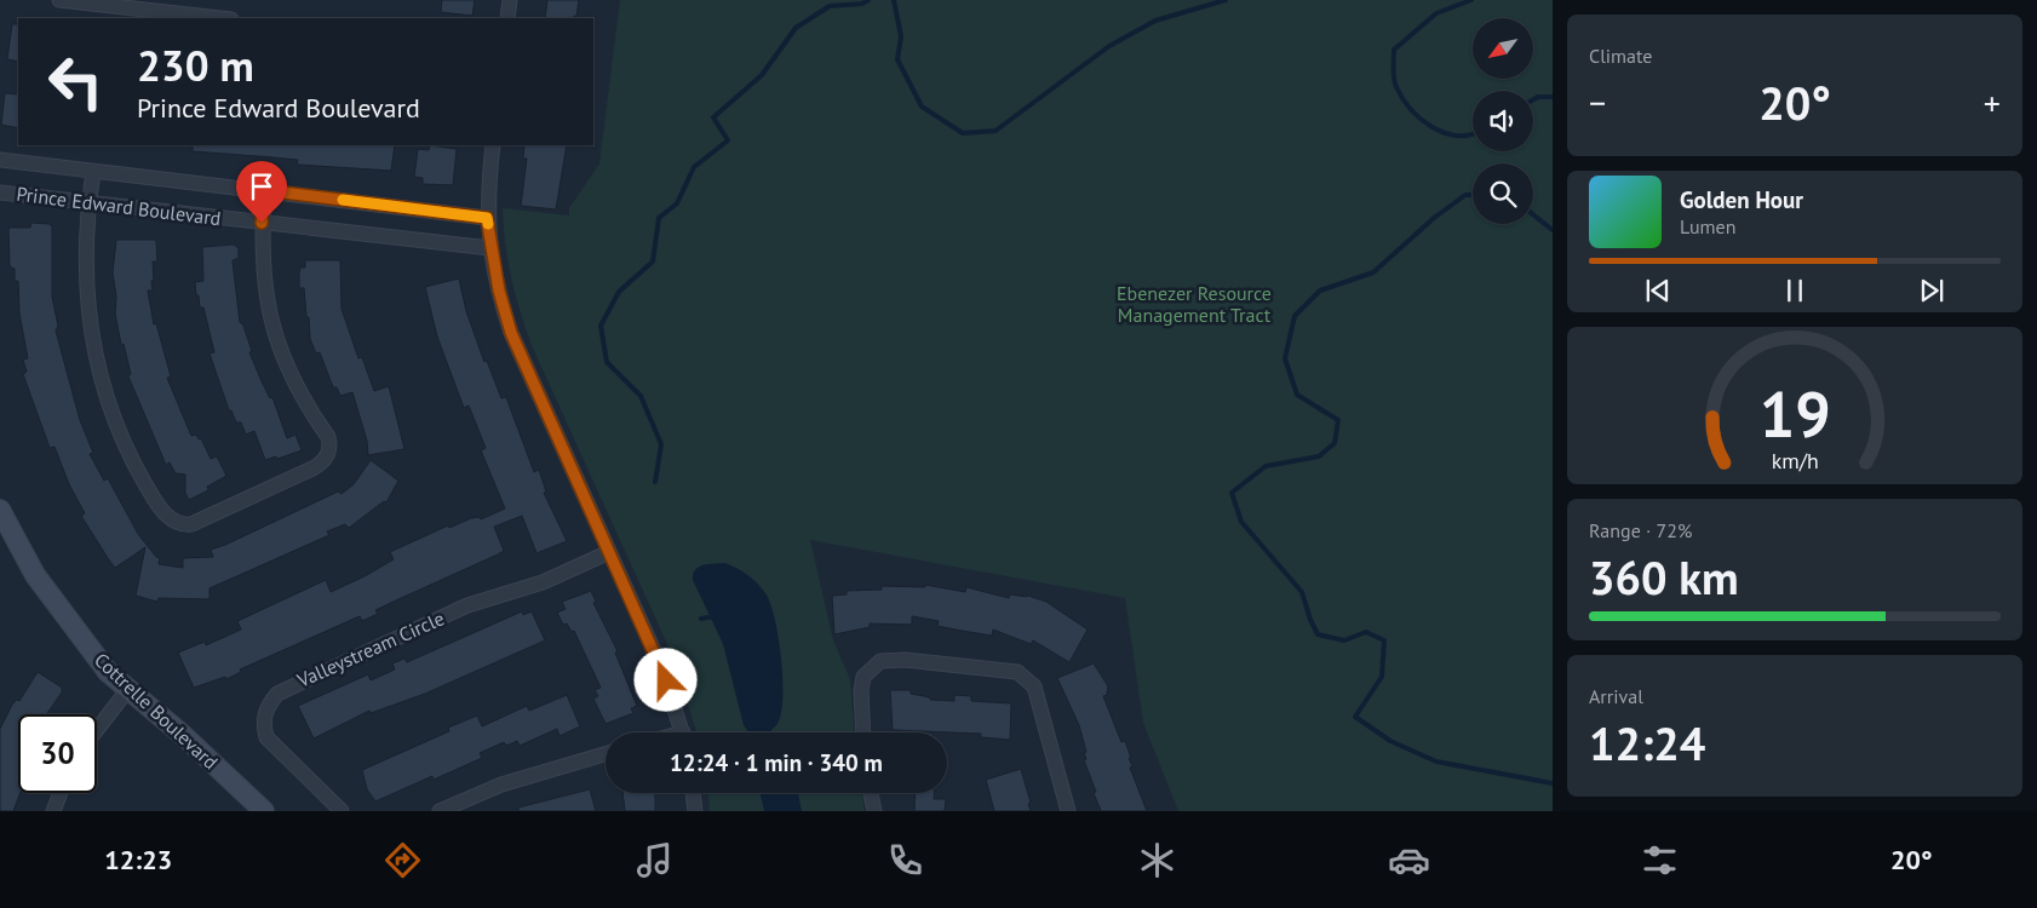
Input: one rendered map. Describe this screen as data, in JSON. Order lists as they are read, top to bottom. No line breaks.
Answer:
{"streets":{"main road":["Cottrelle Boulevard"],"street":["Prince Edward Boulevard","Valleystream Circle"]},"parks":["Ebenezer Resource Management Tract"],"north":"bottom left","page":{"tile":["Climate",["Range · 72%","360 km"],["Arrival","12:24"]],"turn":["230 m","Prince Edward Boulevard"],"heat":["−","20°","+"],"song":["Golden Hour","Lumen"],"limit":"30","trip":"12:24 · 1 min · 340 m","tabs":["12:23","20°"],"gauge":["19","km/h"]}}
